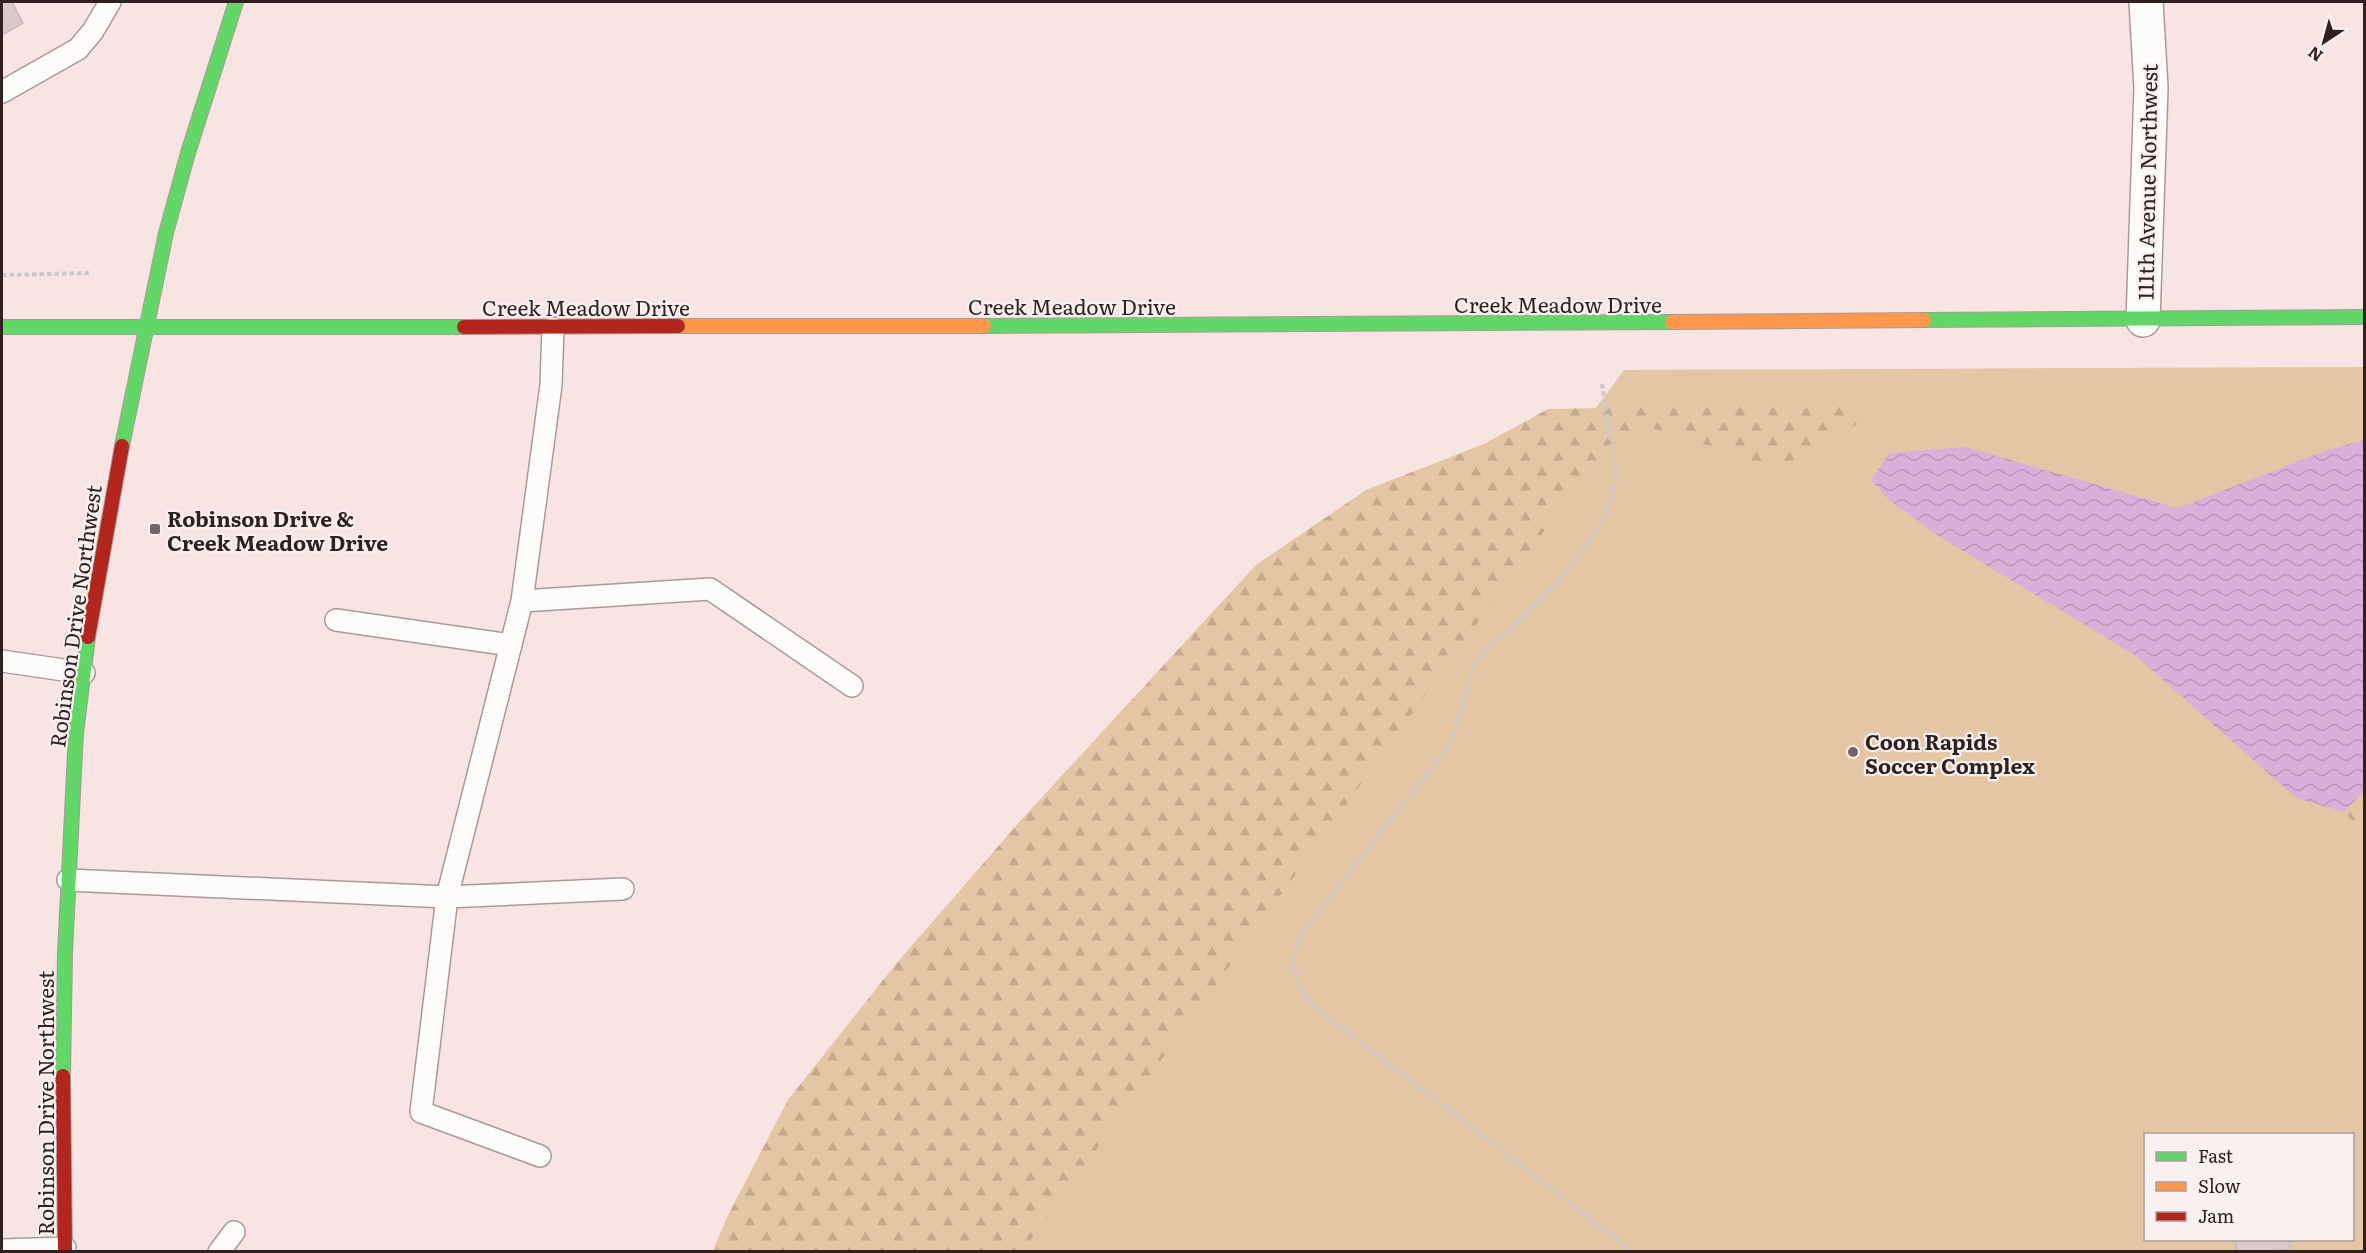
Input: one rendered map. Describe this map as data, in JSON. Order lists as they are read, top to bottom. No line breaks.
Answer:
{"streets":{"street":["111th Avenue Northwest","Creek Meadow Drive","Robinson Drive Northwest"]},"crossings":[["111th Avenue Northwest","Creek Meadow Drive"],["Creek Meadow Drive","Robinson Drive Northwest"]],"places":{"transit":["Robinson Drive & Creek Meadow Drive"],"other":["Coon Rapids Soccer Complex"]},"legend":["Fast","Slow","Jam"],"north":"bottom left"}
